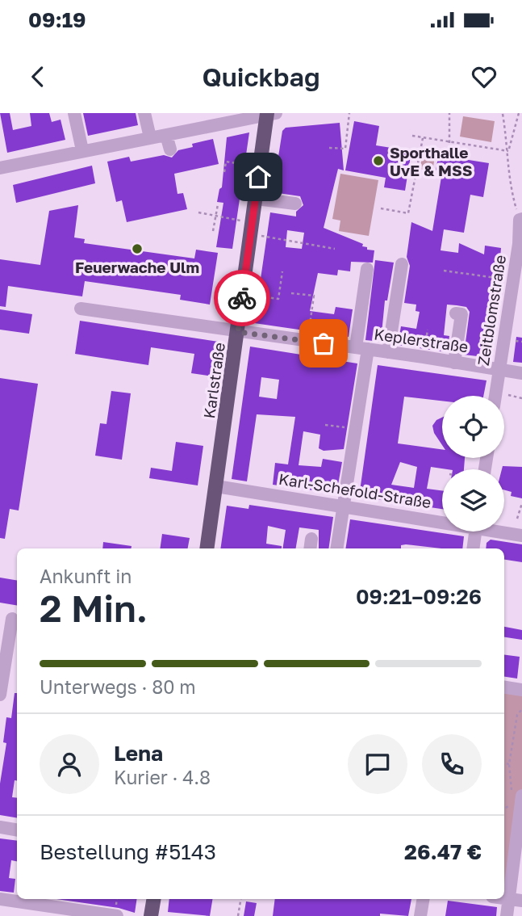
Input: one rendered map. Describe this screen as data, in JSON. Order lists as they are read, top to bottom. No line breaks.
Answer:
{"streets":{"main road":["Karlstraße"],"street":["Zeitblomstraße","Keplerstraße","Karl-Schefold-Straße"]},"crossings":[["Zeitblomstraße","Keplerstraße"],["Keplerstraße","Karlstraße"],["Karlstraße","Karl-Schefold-Straße"]],"places":["Sporthalle UvE & MSS","Feuerwache Ulm"],"page":{"status":"09:19","header":"Quickbag","heading":["2 Min.","Ankunft in","09:21–09:26"],"panel":["Lena","Kurier · 4.8","Bestellung #5143","26.47 €"],"bar":"Unterwegs · 80 m"}}
